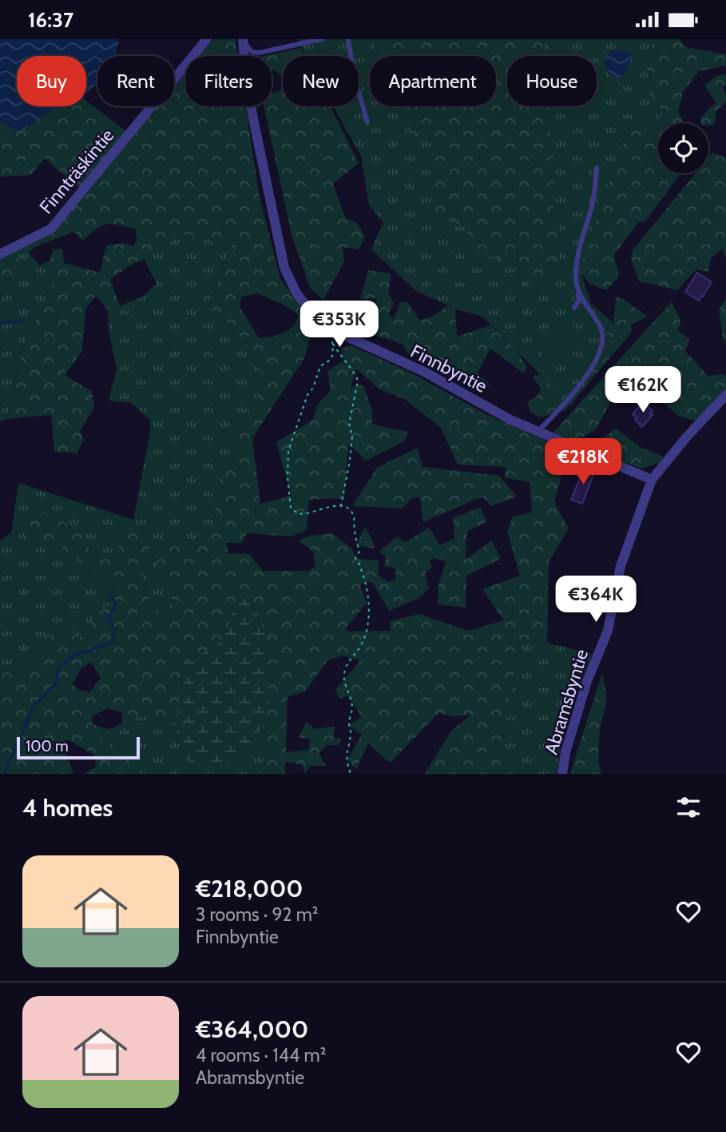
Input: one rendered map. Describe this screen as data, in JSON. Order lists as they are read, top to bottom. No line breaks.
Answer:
{"streets":{"street":["Finnträskintie","Finnbyntie","Abramsbyntie"]},"crossings":[["Finnbyntie","Abramsbyntie"]],"scale_bar":"100 m","page":{"status":"16:37","chip":["Buy","Rent","Filters","New","Apartment","House"],"price":["€353K","€162K","€218K","€364K"],"scale":"100 m","heading":"4 homes","list":[{"name":"€218,000","note":"3 rooms · 92 m² · Finnbyntie"},{"name":"€364,000","note":"4 rooms · 144 m² · Abramsbyntie"}]}}
